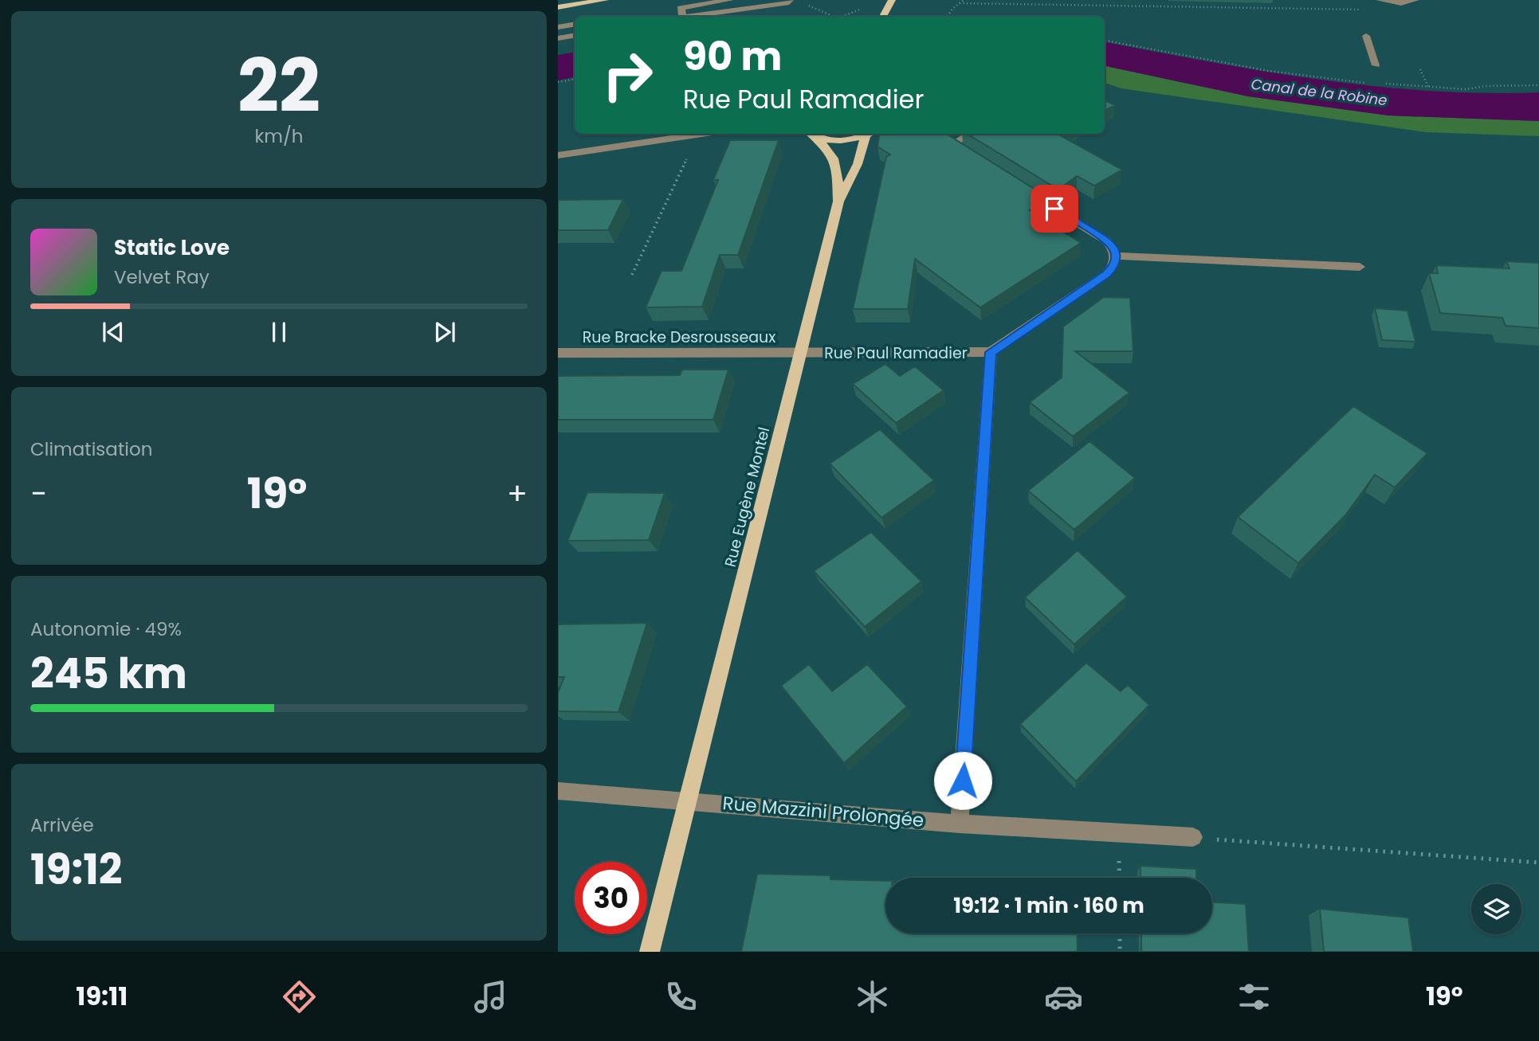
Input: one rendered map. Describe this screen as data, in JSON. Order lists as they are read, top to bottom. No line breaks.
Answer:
{"streets":{"main road":["Rue Eugène Montel"],"street":["Rue Bracke Desrousseaux","Rue Paul Ramadier","Rue Mazzini Prolongée"]},"crossings":[["Rue Bracke Desrousseaux","Rue Paul Ramadier"],["Rue Bracke Desrousseaux","Rue Eugène Montel"],["Rue Paul Ramadier","Rue Eugène Montel"],["Rue Paul Ramadier","Rue Mazzini Prolongée"],["Rue Eugène Montel","Rue Mazzini Prolongée"]],"water":["Canal de la Robine"],"page":{"tile":[["22","km/h"],"Climatisation",["Autonomie · 49%","245 km"],["Arrivée","19:12"]],"turn":["90 m","Rue Paul Ramadier"],"song":["Static Love","Velvet Ray"],"heat":["−","19°","+"],"limit":"30","trip":"19:12 · 1 min · 160 m","tabs":["19:11","19°"]}}
